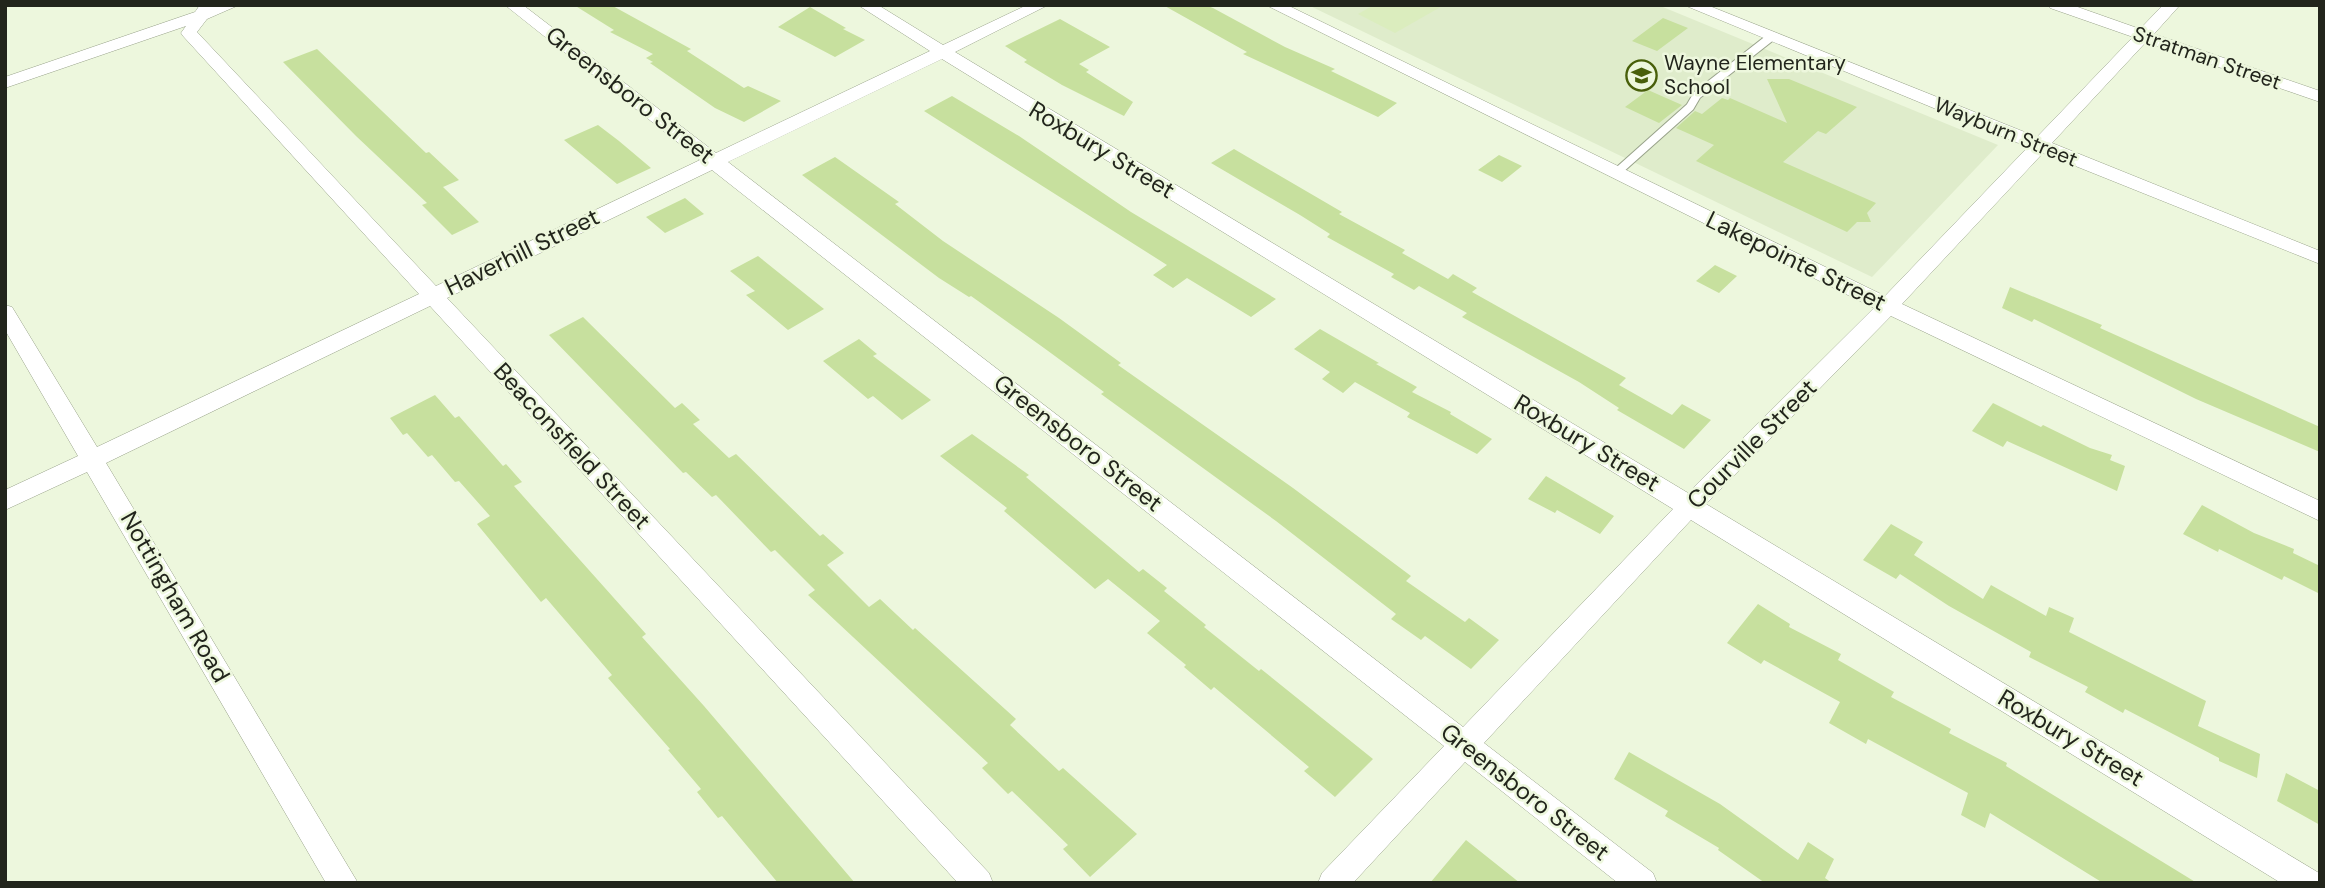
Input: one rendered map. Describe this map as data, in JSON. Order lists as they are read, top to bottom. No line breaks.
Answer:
{"streets":{"street":["Stratman Street","Greensboro Street","Wayburn Street","Roxbury Street","Haverhill Street","Lakepointe Street","Courville Street","Beaconsfield Street","Nottingham Road"]},"crossings":[["Stratman Street","Courville Street"],["Greensboro Street","Haverhill Street"],["Greensboro Street","Courville Street"],["Wayburn Street","Courville Street"],["Roxbury Street","Haverhill Street"],["Roxbury Street","Courville Street"],["Haverhill Street","Beaconsfield Street"],["Haverhill Street","Nottingham Road"],["Lakepointe Street","Courville Street"]],"places":{"school or university":["Wayne Elementary School"]}}
